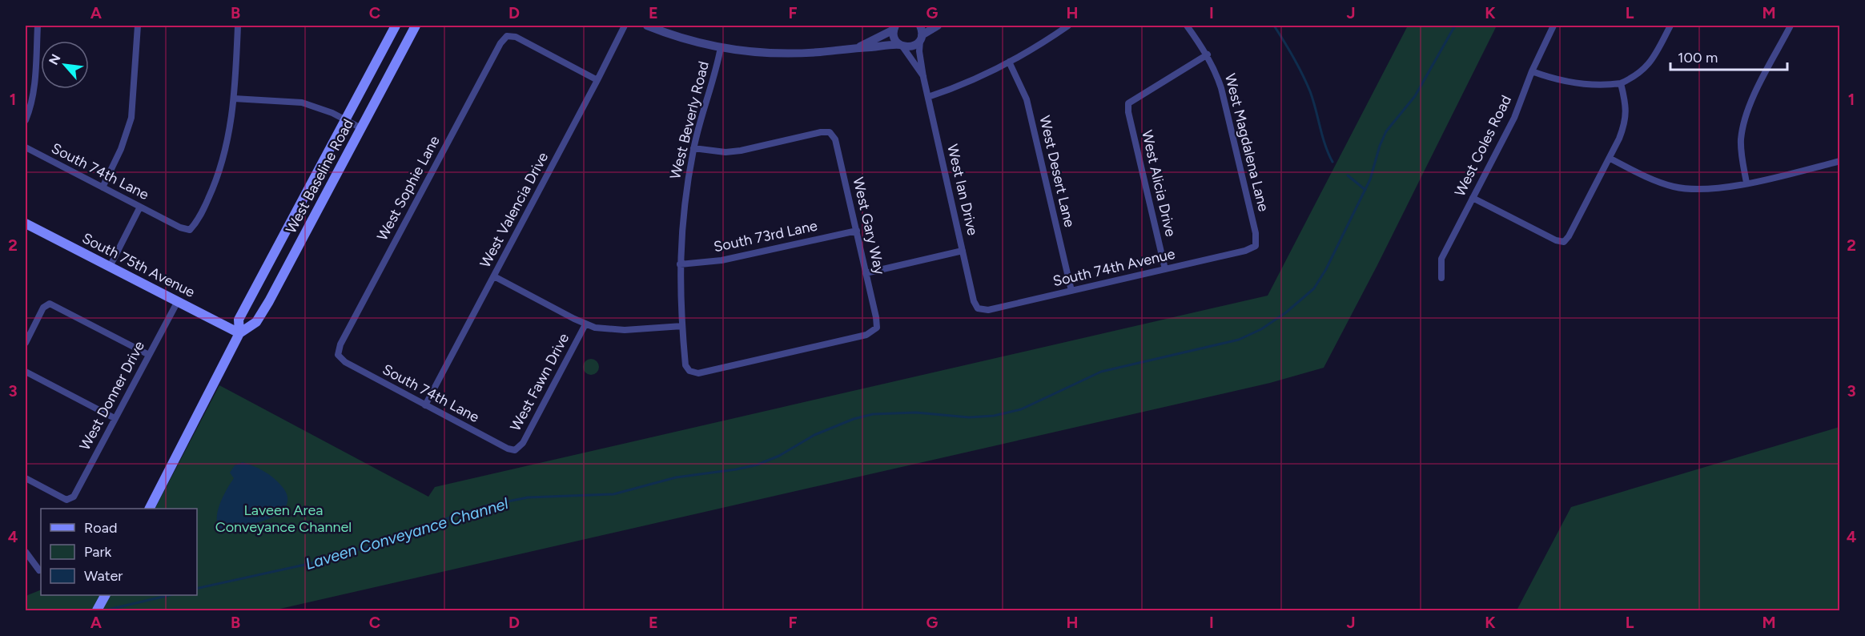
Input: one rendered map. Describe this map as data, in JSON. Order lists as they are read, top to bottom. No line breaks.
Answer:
{"streets":{"main road":["West Baseline Road","South 75th Avenue"],"street":["West Beverly Road","West Magdalena Lane","West Coles Road","South 74th Lane","West Desert Lane","West Alicia Drive","West Sophie Lane","West Ian Drive","West Valencia Drive","West Gary Way","South 73rd Lane","South 74th Avenue","West Fawn Drive","West Donner Drive"]},"crossings":[["West Beverly Road","West Gary Way"],["West Beverly Road","South 73rd Lane"],["West Magdalena Lane","West Alicia Drive"],["West Magdalena Lane","South 74th Avenue"],["South 74th Lane","West Sophie Lane"],["South 74th Lane","West Valencia Drive"],["South 74th Lane","West Fawn Drive"],["West Desert Lane","South 74th Avenue"],["West Baseline Road","South 75th Avenue"],["West Alicia Drive","South 74th Avenue"],["West Sophie Lane","West Valencia Drive"],["West Ian Drive","South 74th Avenue"],["West Gary Way","South 73rd Lane"],["South 75th Avenue","West Donner Drive"]],"water":["Laveen Conveyance Channel"],"parks":["Laveen Area Conveyance Channel"],"legend":["Road","Park","Water"],"scale_bar":"100 m","north":"top left","grid":{"columns":["A","B","C","D","E","F","G","H","I","J","K","L","M"],"rows":["1","2","3","4"]}}
